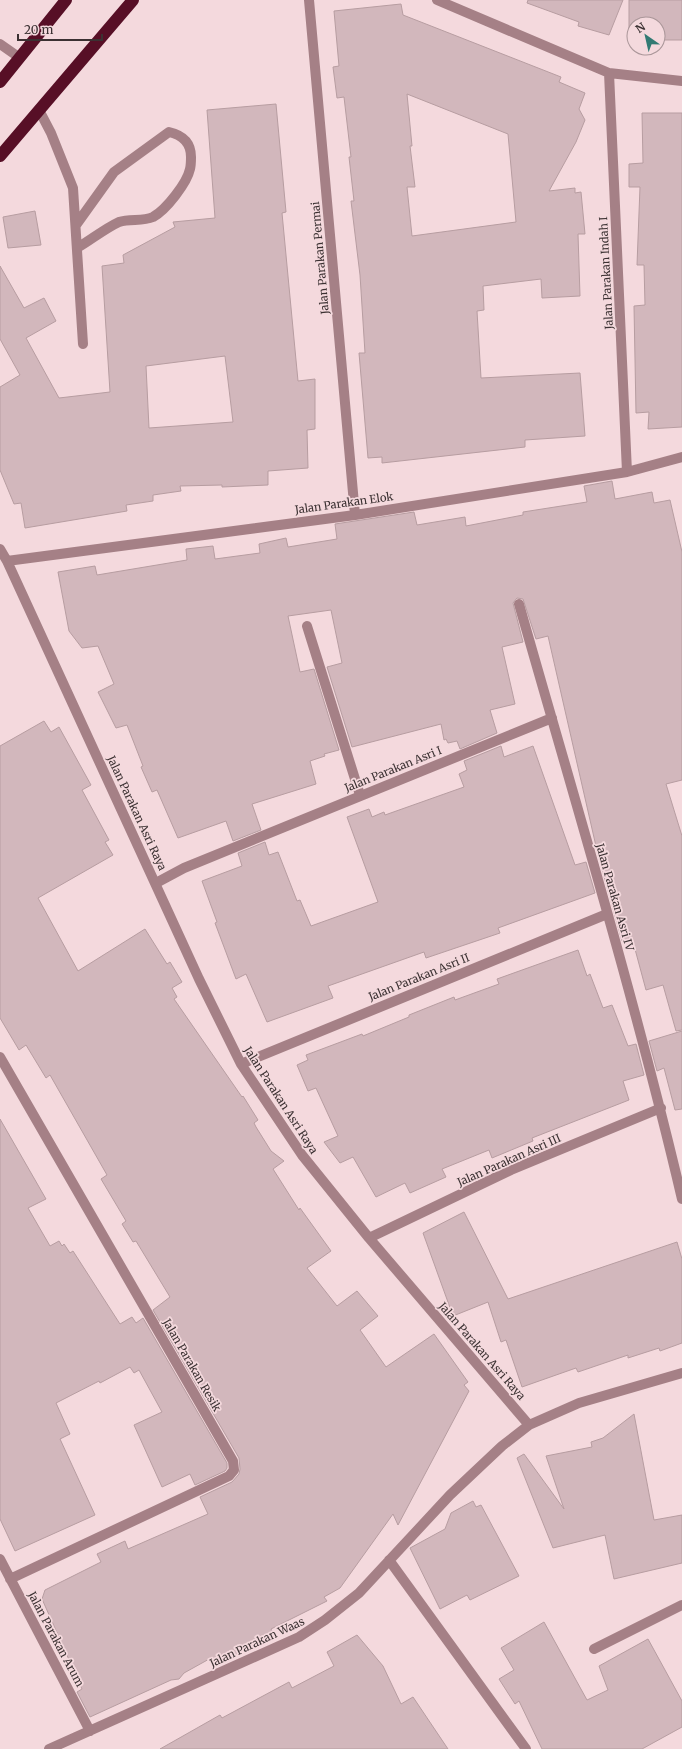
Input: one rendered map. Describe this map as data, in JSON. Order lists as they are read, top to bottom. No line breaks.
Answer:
{"streets":{"street":["Jalan Parakan Permai","Jalan Parakan Indah I","Jalan Parakan Elok","Jalan Parakan Asri I","Jalan Parakan Asri Raya","Jalan Parakan Asri IV","Jalan Parakan Asri II","Jalan Parakan Asri III","Jalan Parakan Resik","Jalan Parakan Arum","Jalan Parakan Waas"]},"crossings":[["Jalan Parakan Permai","Jalan Parakan Elok"],["Jalan Parakan Indah I","Jalan Parakan Elok"],["Jalan Parakan Elok","Jalan Parakan Asri Raya"],["Jalan Parakan Asri I","Jalan Parakan Asri Raya"],["Jalan Parakan Asri I","Jalan Parakan Asri IV"],["Jalan Parakan Asri Raya","Jalan Parakan Asri II"],["Jalan Parakan Asri Raya","Jalan Parakan Asri III"],["Jalan Parakan Asri Raya","Jalan Parakan Waas"],["Jalan Parakan Asri IV","Jalan Parakan Asri II"],["Jalan Parakan Asri IV","Jalan Parakan Asri III"],["Jalan Parakan Resik","Jalan Parakan Arum"],["Jalan Parakan Arum","Jalan Parakan Waas"]],"scale_bar":"20 m","north":"top left"}
